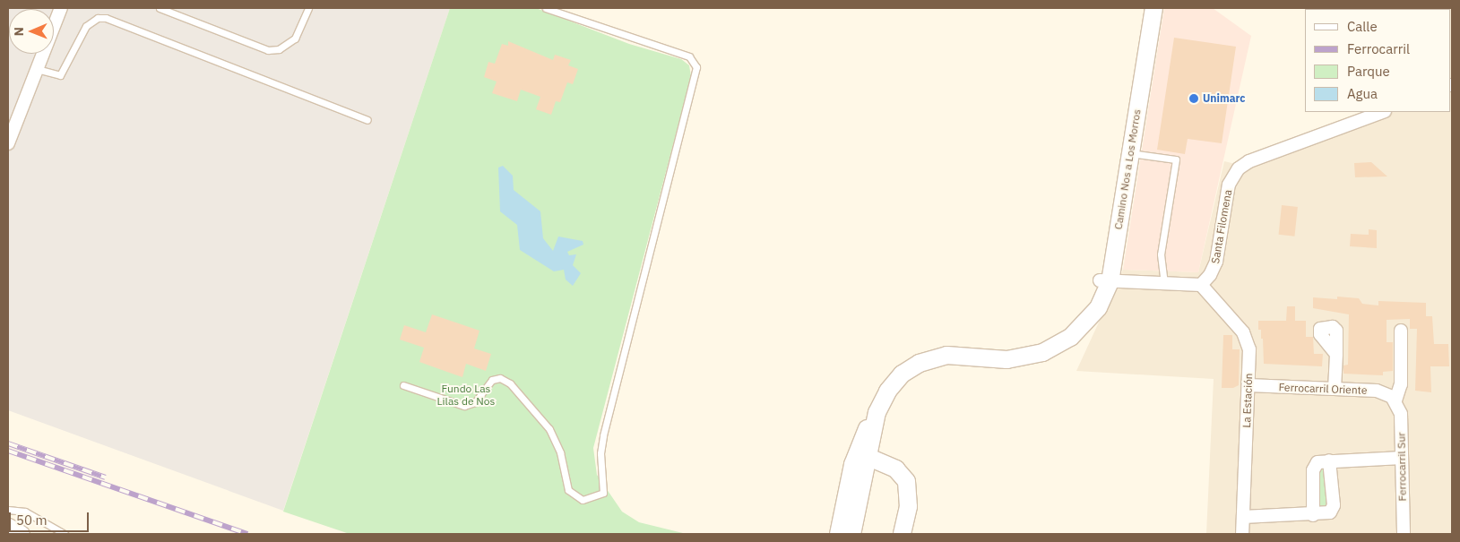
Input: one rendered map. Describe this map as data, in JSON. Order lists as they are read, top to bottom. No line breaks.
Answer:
{"streets":{"main road":["Camino Nos a Los Morros"],"street":["Santa Filomena","Ferrocarril Oriente","La Estación","Ferrocarril Sur"]},"crossings":[["Santa Filomena","La Estación"],["Ferrocarril Oriente","La Estación"],["Ferrocarril Oriente","Ferrocarril Sur"]],"parks":["Fundo Las Lilas de Nos"],"places":["Unimarc"],"legend":["Calle","Ferrocarril","Parque","Agua"],"scale_bar":"50 m","north":"left"}
